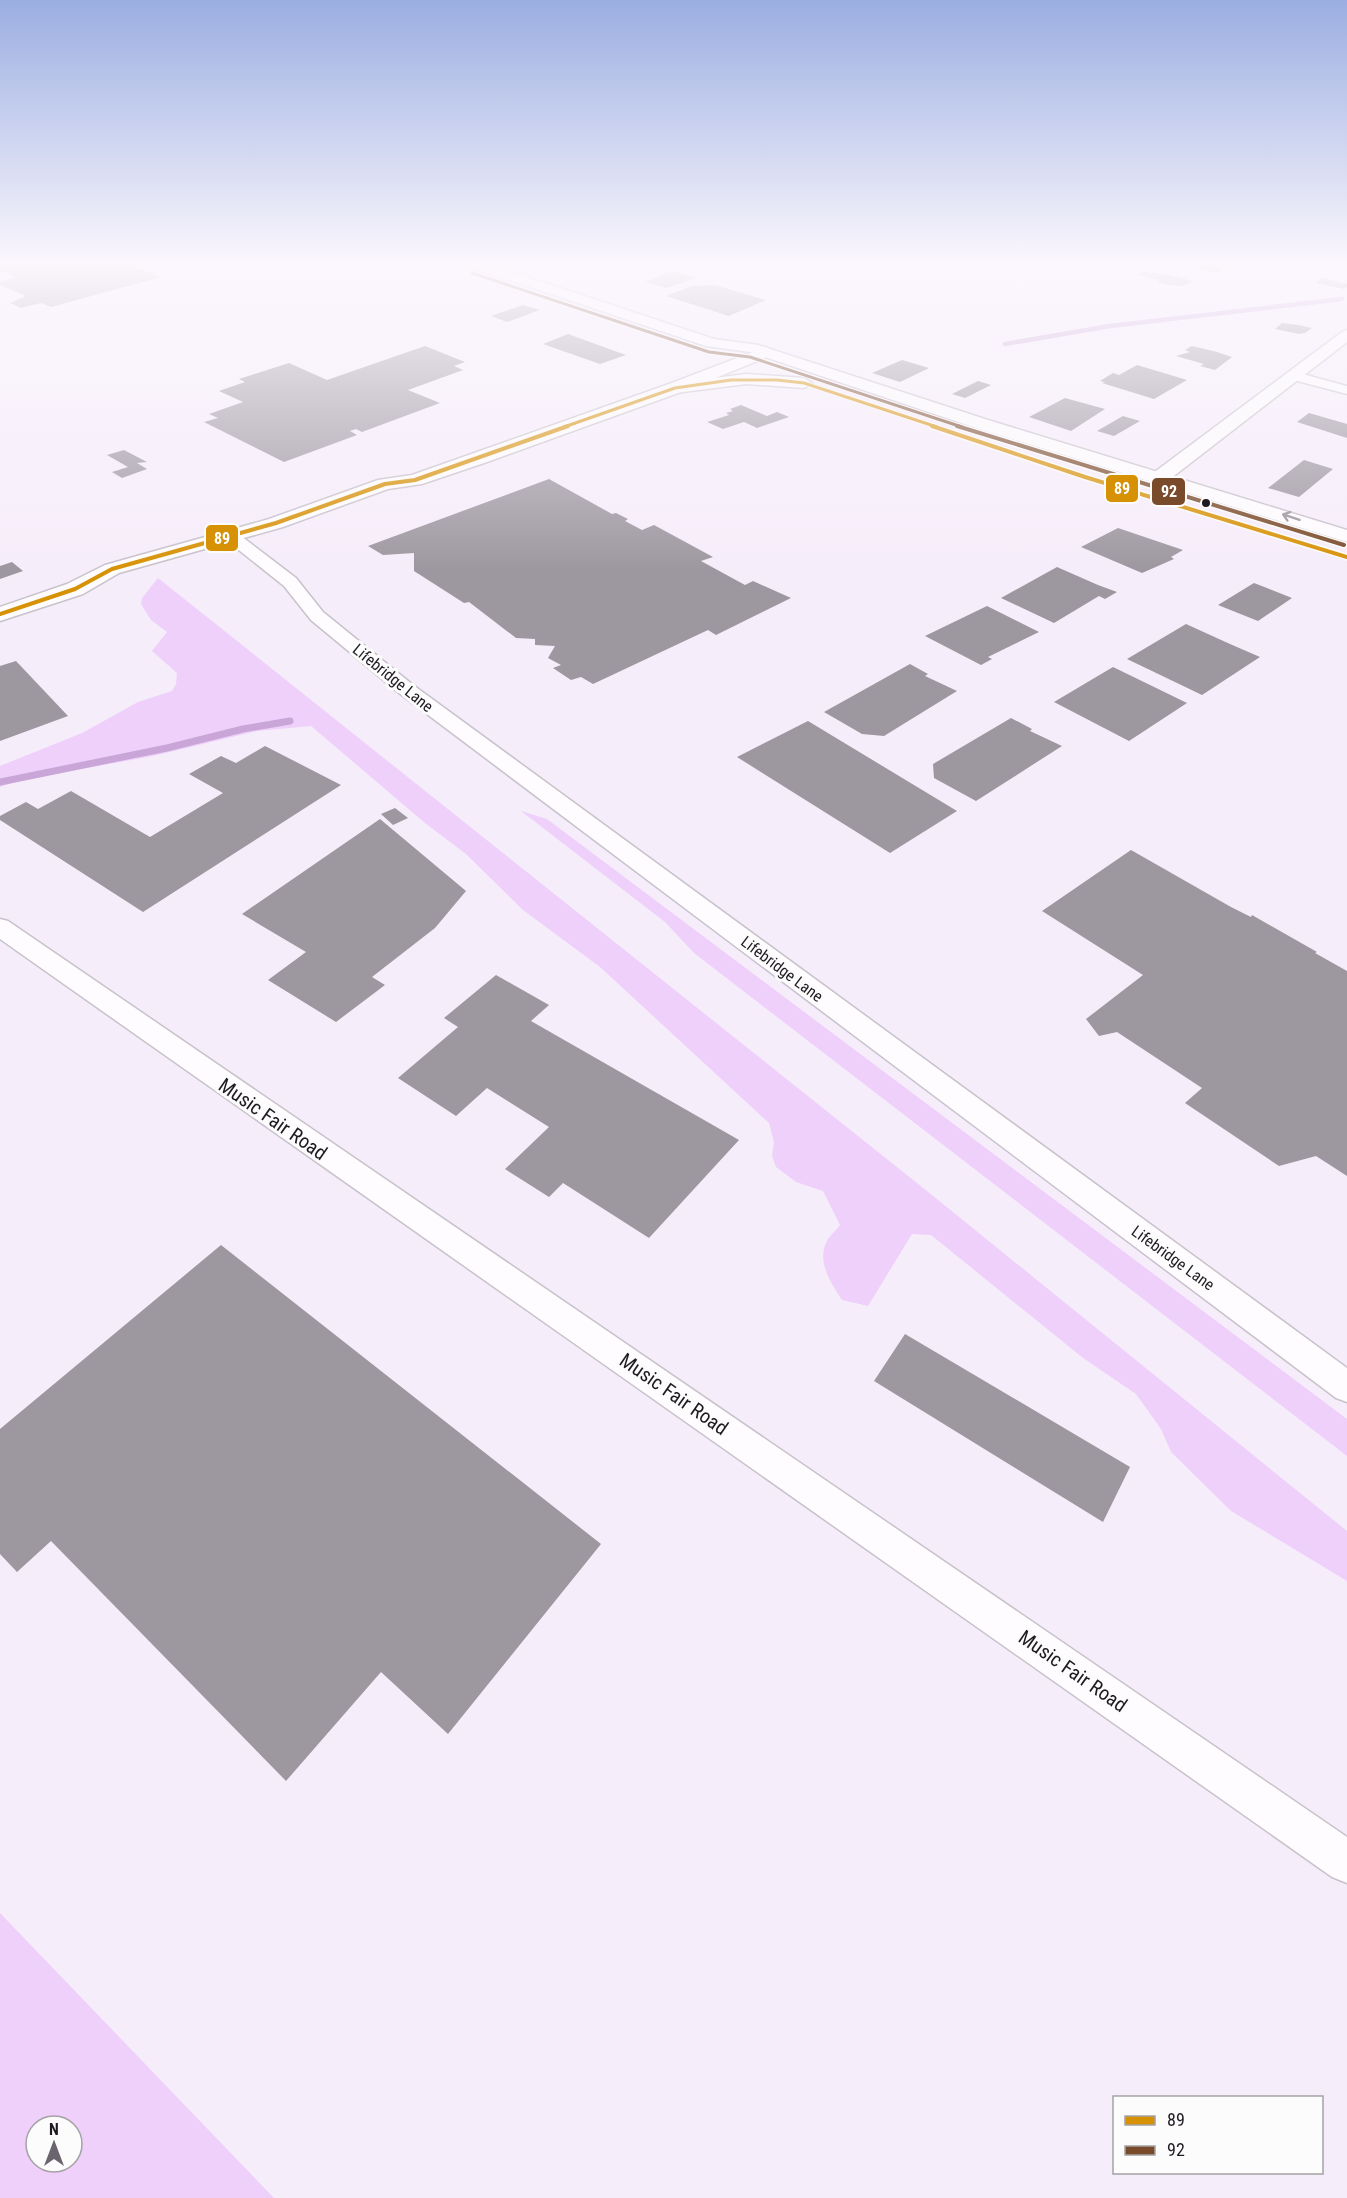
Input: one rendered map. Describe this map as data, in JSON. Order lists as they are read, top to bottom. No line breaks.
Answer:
{"streets":{"street":["Lifebridge Lane","Music Fair Road"]},"lines":["transit line 92","transit line 89"],"legend":["89","92"],"north":"top"}
